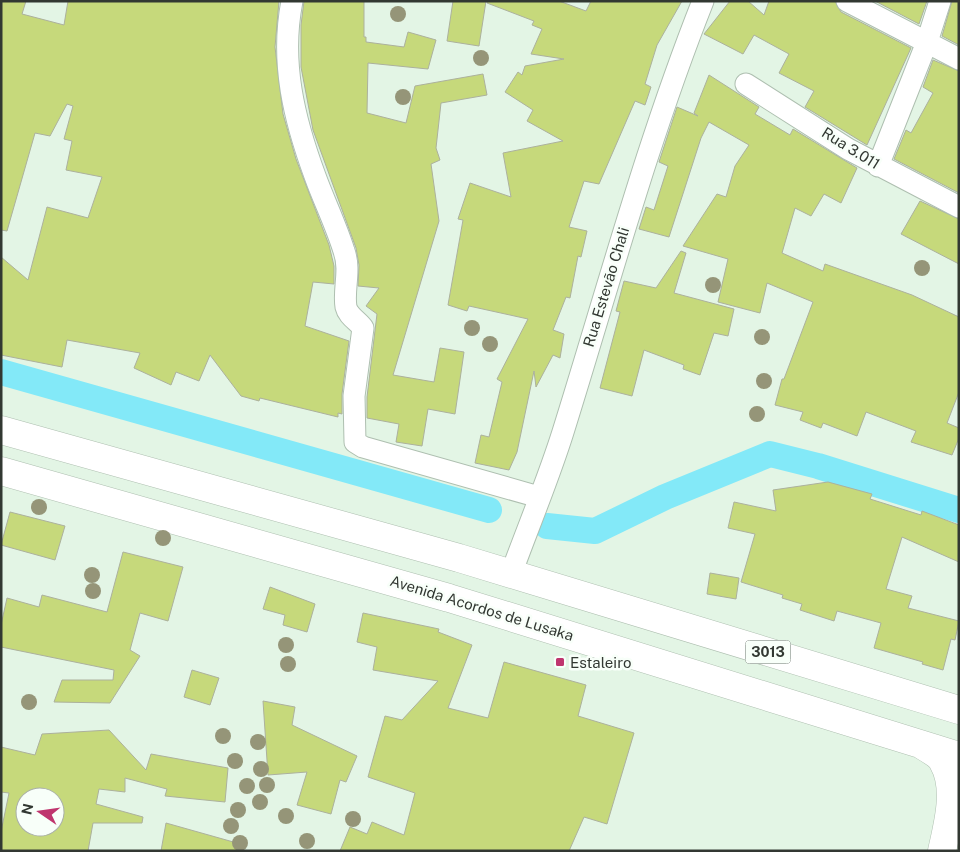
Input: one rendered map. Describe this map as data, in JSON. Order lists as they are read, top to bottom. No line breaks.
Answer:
{"streets":{"main road":["Avenida Acordos de Lusaka","3013"],"street":["Rua 3.011","Rua Estevão Chali"]},"crossings":[["Rua Estevão Chali","3013"]],"places":{"transit":["Estaleiro"]},"north":"left"}
